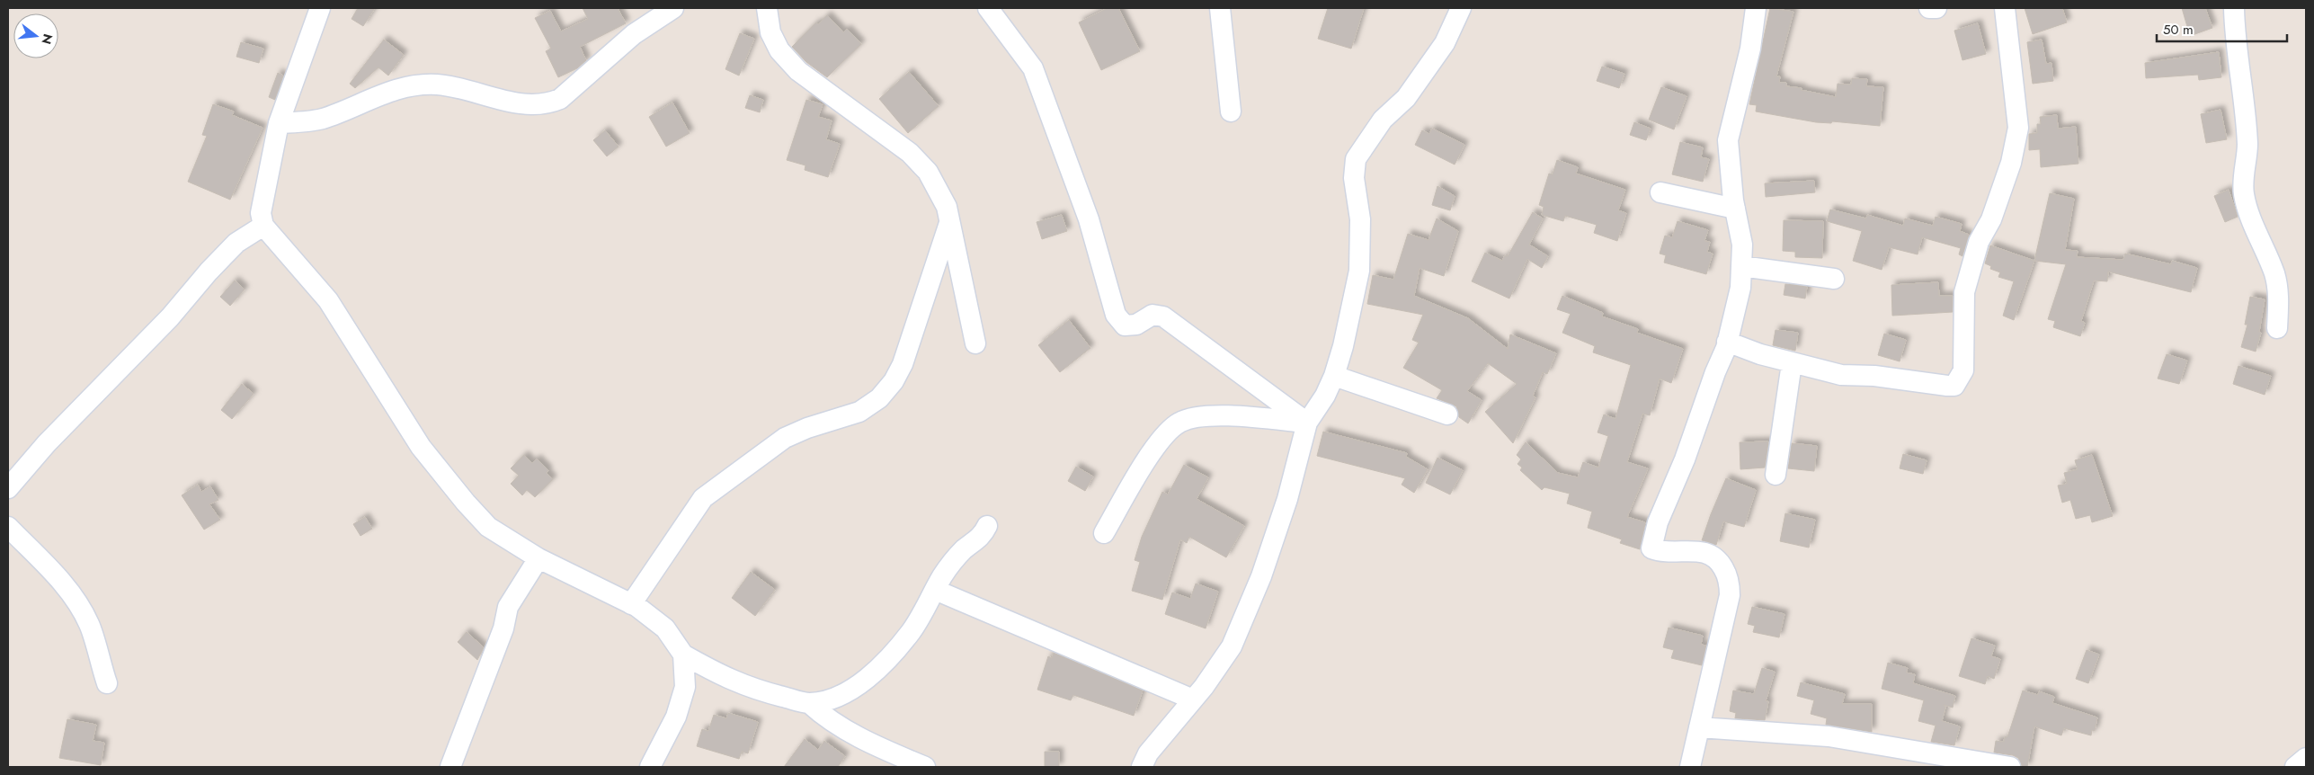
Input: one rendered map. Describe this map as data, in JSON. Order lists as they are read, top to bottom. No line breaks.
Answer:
{"scale_bar":"50 m","north":"right"}
